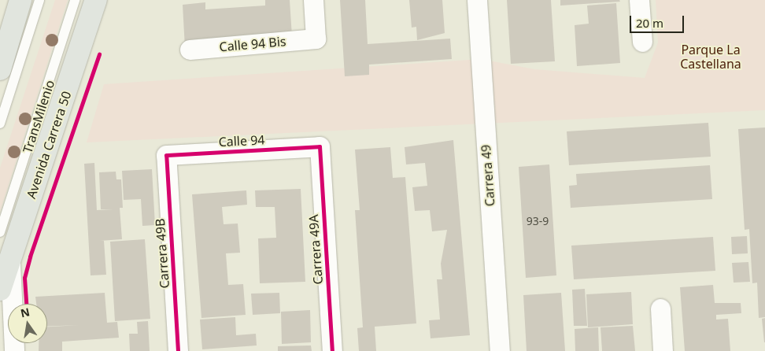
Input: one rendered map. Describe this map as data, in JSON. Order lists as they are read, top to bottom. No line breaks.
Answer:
{"streets":{"main road":["Avenida Carrera 50"],"street":["Calle 94 Bis","Calle 94","Carrera 49","Carrera 49A","Carrera 49B"],"lane":["TransMilenio"]},"crossings":[["Calle 94","Carrera 49A"],["Calle 94","Carrera 49B"]],"parks":["Parque La Castellana"],"house_numbers":["93-9"],"scale_bar":"20 m","north":"top"}
